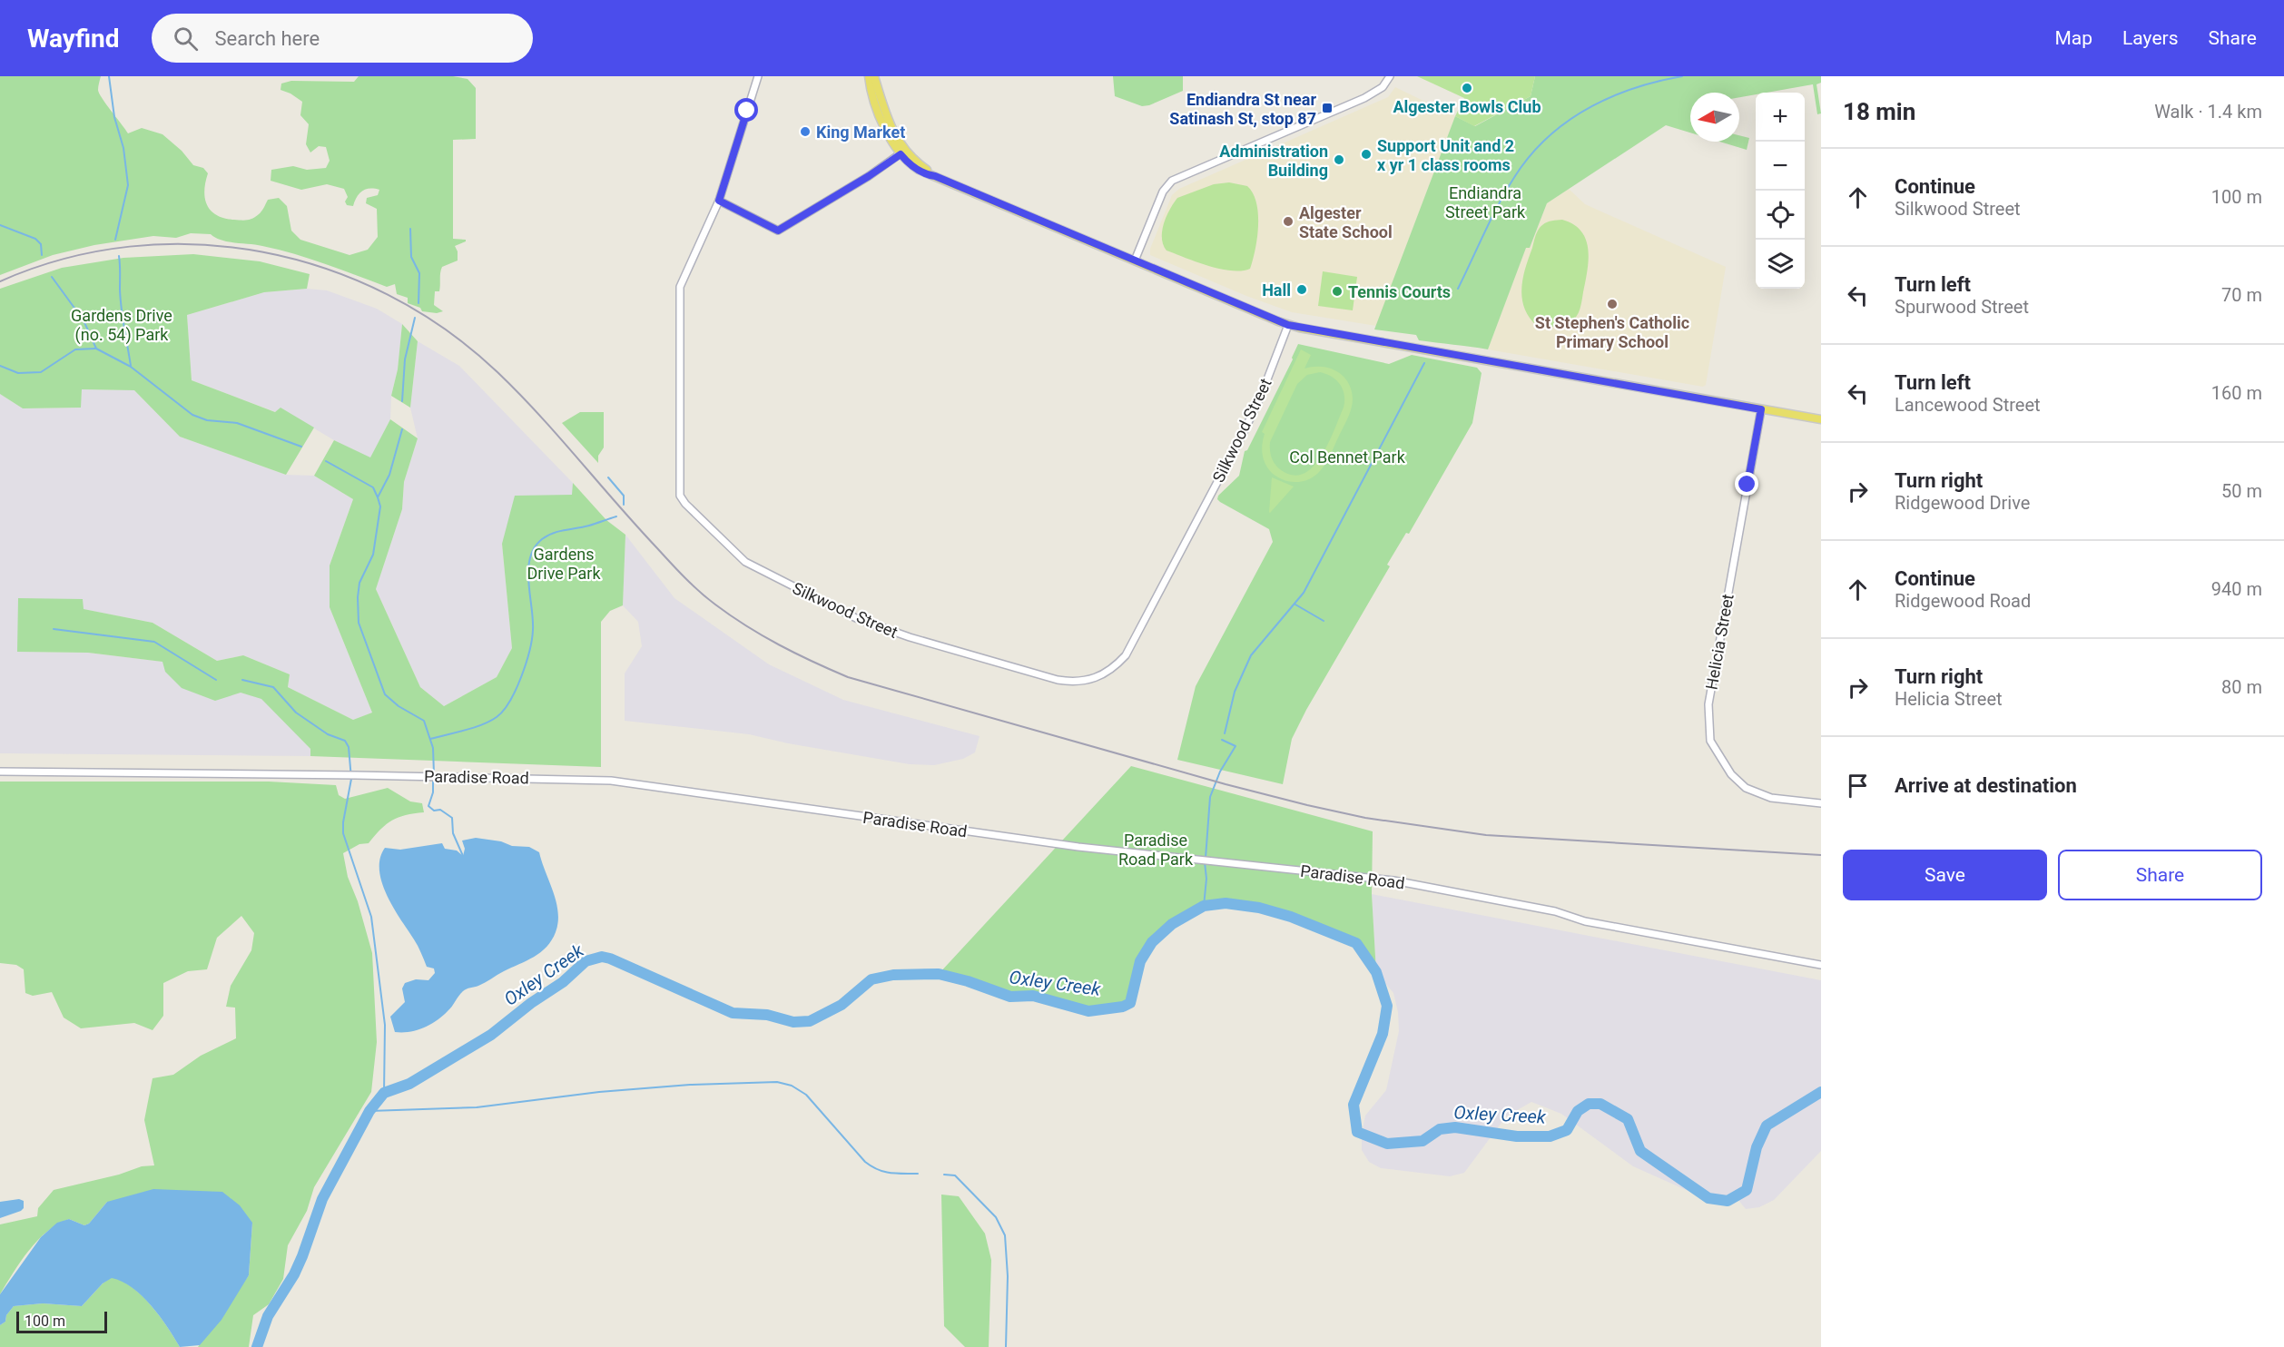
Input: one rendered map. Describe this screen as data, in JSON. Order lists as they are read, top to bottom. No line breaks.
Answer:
{"streets":{"street":["Silkwood Street","Helicia Street","Paradise Road"]},"water":["Oxley Creek"],"parks":["Endiandra Street Park","Gardens Drive (no. 54) Park","Col Bennet Park","Gardens Drive Park","Paradise Road Park"],"places":{"other":["Algester Bowls Club","King Market","Support Unit and 2 x yr 1 class rooms","Administration Building","Algester State School","Hall","Tennis Courts","St Stephen's Catholic Primary School"],"transit":["Endiandra St near Satinash St, stop 87"]},"scale_bar":"100 m","north":"left","page":{"header":"Wayfind","search":"Search here","nav":["Map","Layers","Share"],"heading":["18 min","Walk · 1.4 km"],"map_buttons":["+","−"],"list":[["Continue","Silkwood Street","100 m"],["Turn left","Spurwood Street","70 m"],["Turn left","Lancewood Street","160 m"],["Turn right","Ridgewood Drive","50 m"],["Continue","Ridgewood Road","940 m"],["Turn right","Helicia Street","80 m"],"Arrive at destination"],"buttons":["Save","Share"],"scale":"100 m"}}
